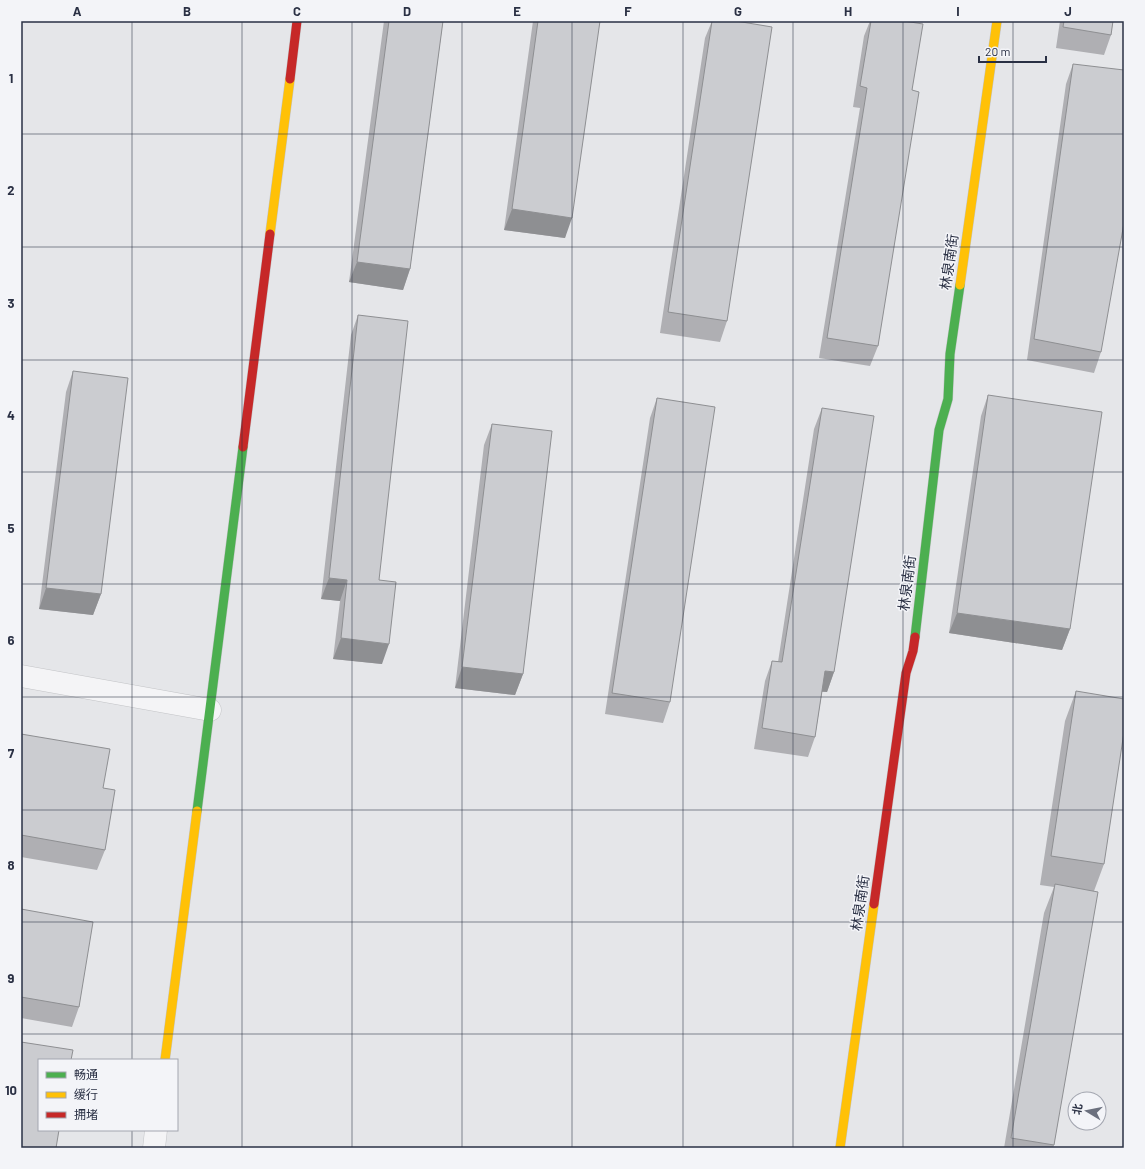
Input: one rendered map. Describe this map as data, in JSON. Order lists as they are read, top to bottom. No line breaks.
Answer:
{"streets":{"street":["林泉南街"]},"legend":["畅通","缓行","拥堵"],"scale_bar":"20 m","north":"left","grid":{"columns":["A","B","C","D","E","F","G","H","I","J"],"rows":["1","2","3","4","5","6","7","8","9","10"]}}
